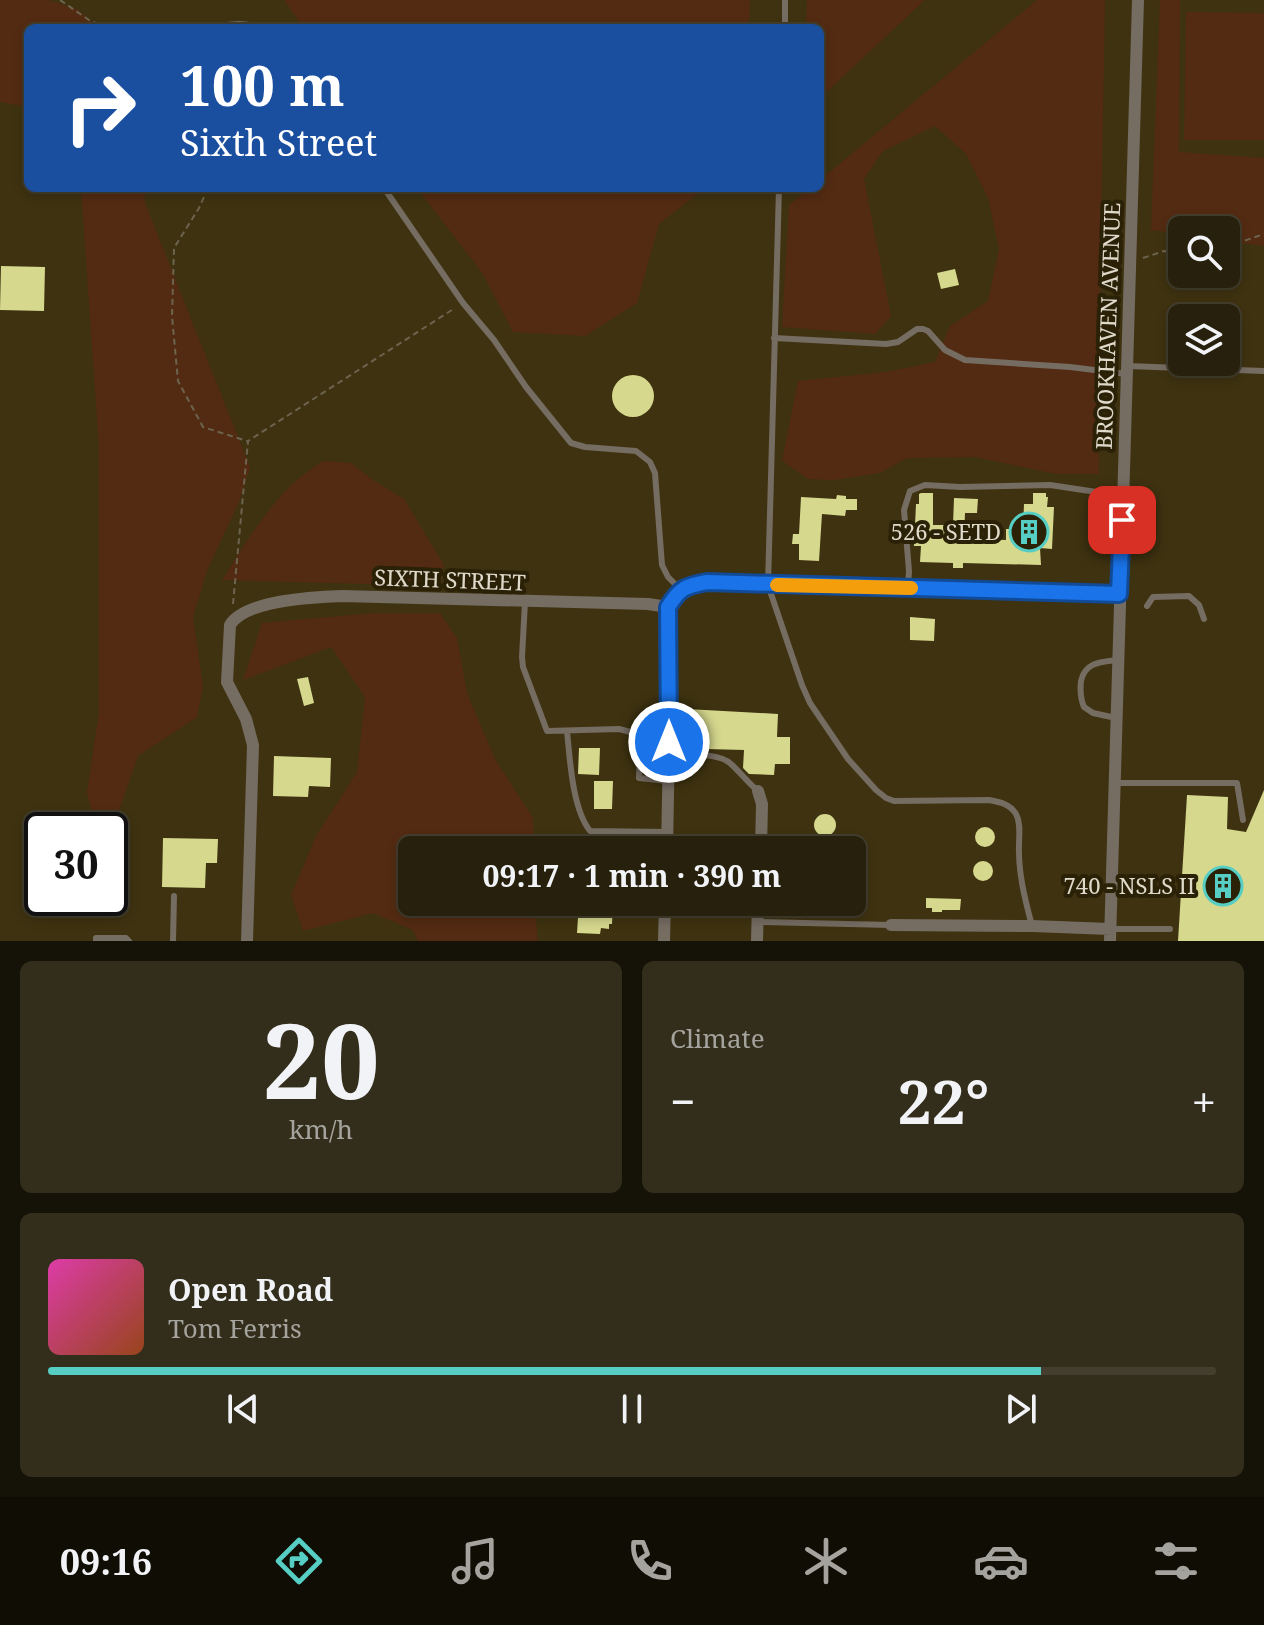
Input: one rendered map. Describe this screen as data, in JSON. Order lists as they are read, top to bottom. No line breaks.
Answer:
{"streets":{"street":["BROOKHAVEN AVENUE","SIXTH STREET"]},"places":{"building":["526 - SETD","740 - NSLS II"]},"page":{"turn":["100 m","Sixth Street"],"limit":"30","trip":"09:17 · 1 min · 390 m","tile":[["20","km/h"],"Climate"],"heat":["−","22°","+"],"song":["Open Road","Tom Ferris"],"tabs":"09:16"}}
